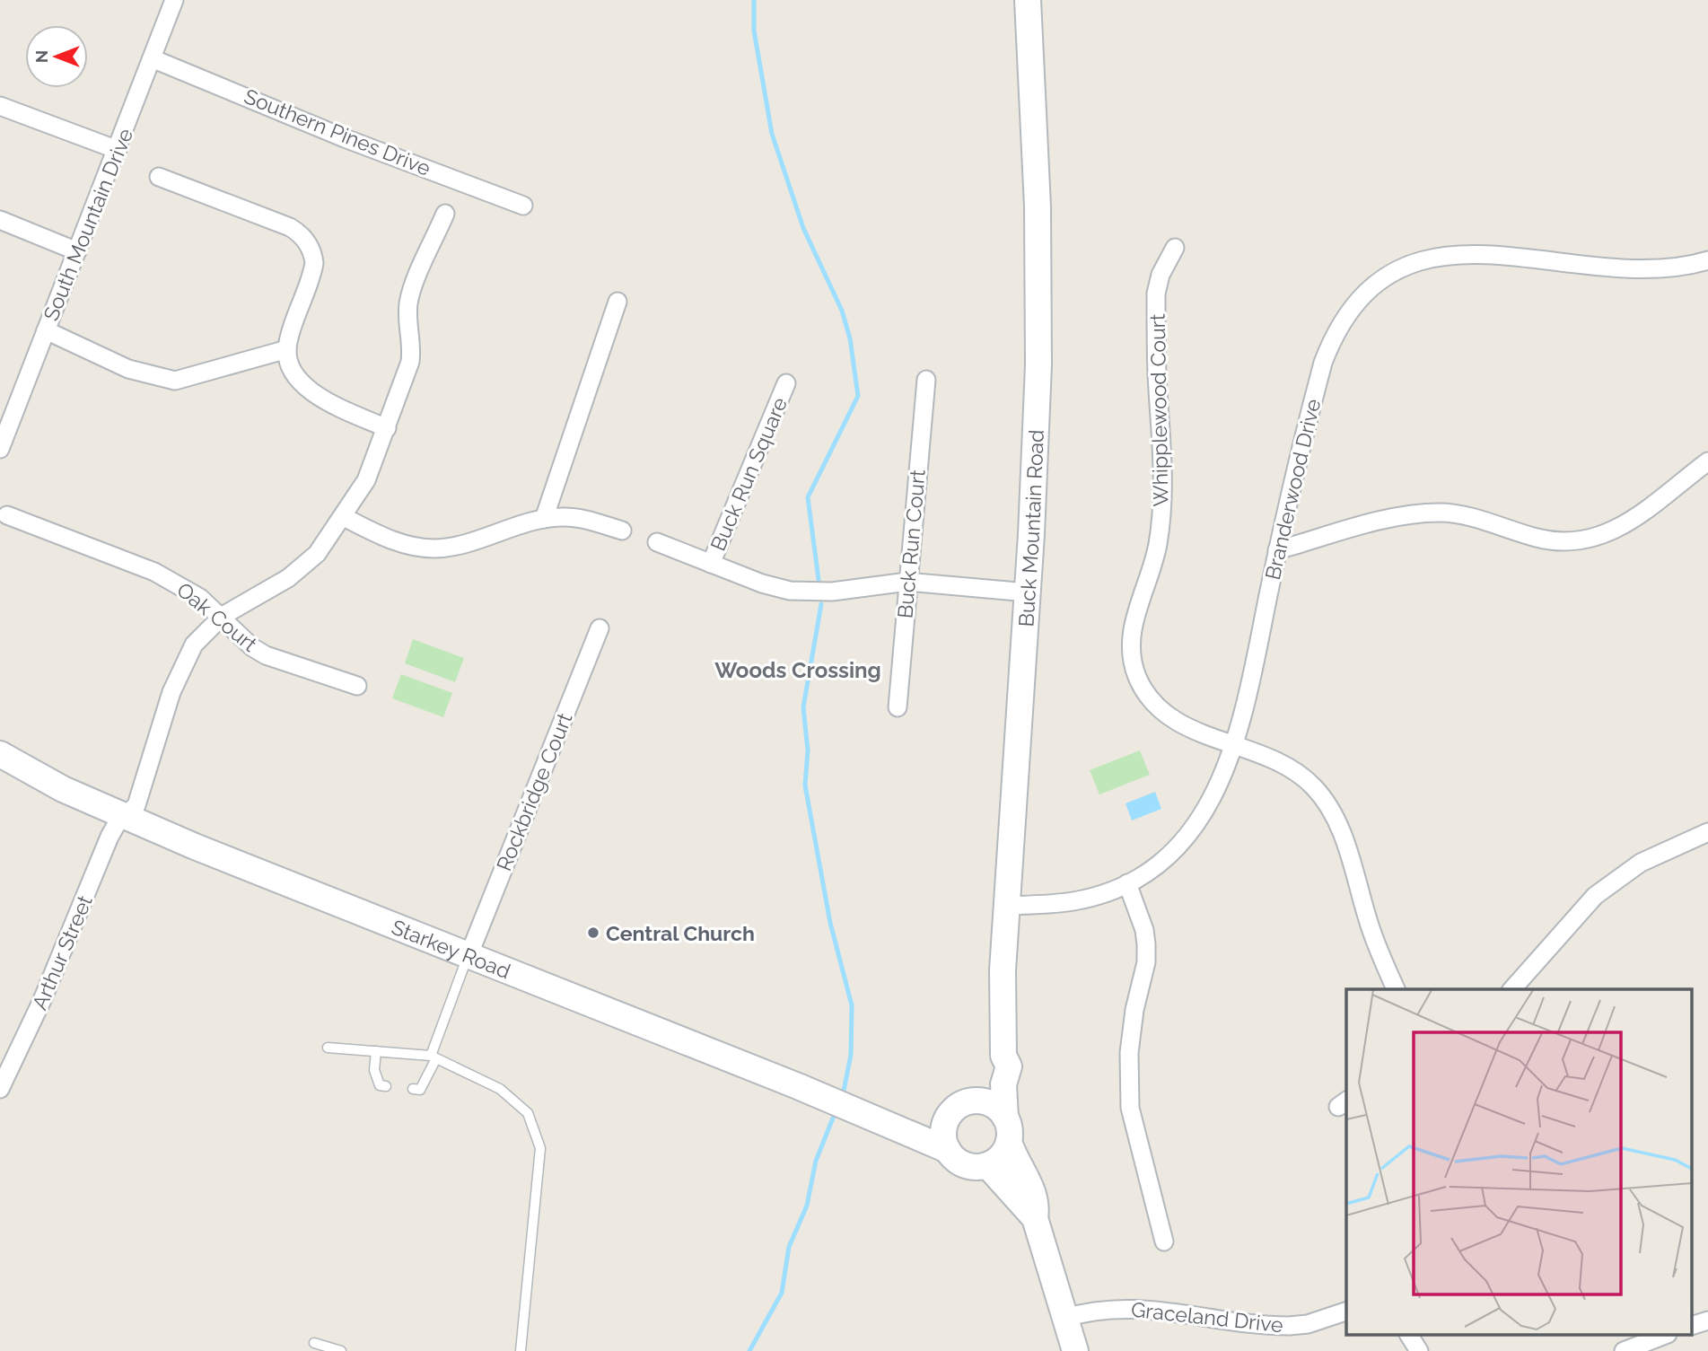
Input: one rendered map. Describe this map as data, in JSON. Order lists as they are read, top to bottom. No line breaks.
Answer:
{"streets":{"main road":["Buck Mountain Road","Starkey Road"],"street":["Southern Pines Drive","South Mountain Drive","Whipplewood Court","Buck Run Square","Branderwood Drive","Buck Run Court","Oak Court","Rockbridge Court","Arthur Street","Graceland Drive"]},"crossings":[["Southern Pines Drive","South Mountain Drive"],["Whipplewood Court","Branderwood Drive"],["Branderwood Drive","Buck Mountain Road"],["Buck Mountain Road","Starkey Road"],["Oak Court","Arthur Street"],["Rockbridge Court","Starkey Road"],["Starkey Road","Arthur Street"]],"districts":["Woods Crossing"],"places":["Central Church"],"north":"left"}
